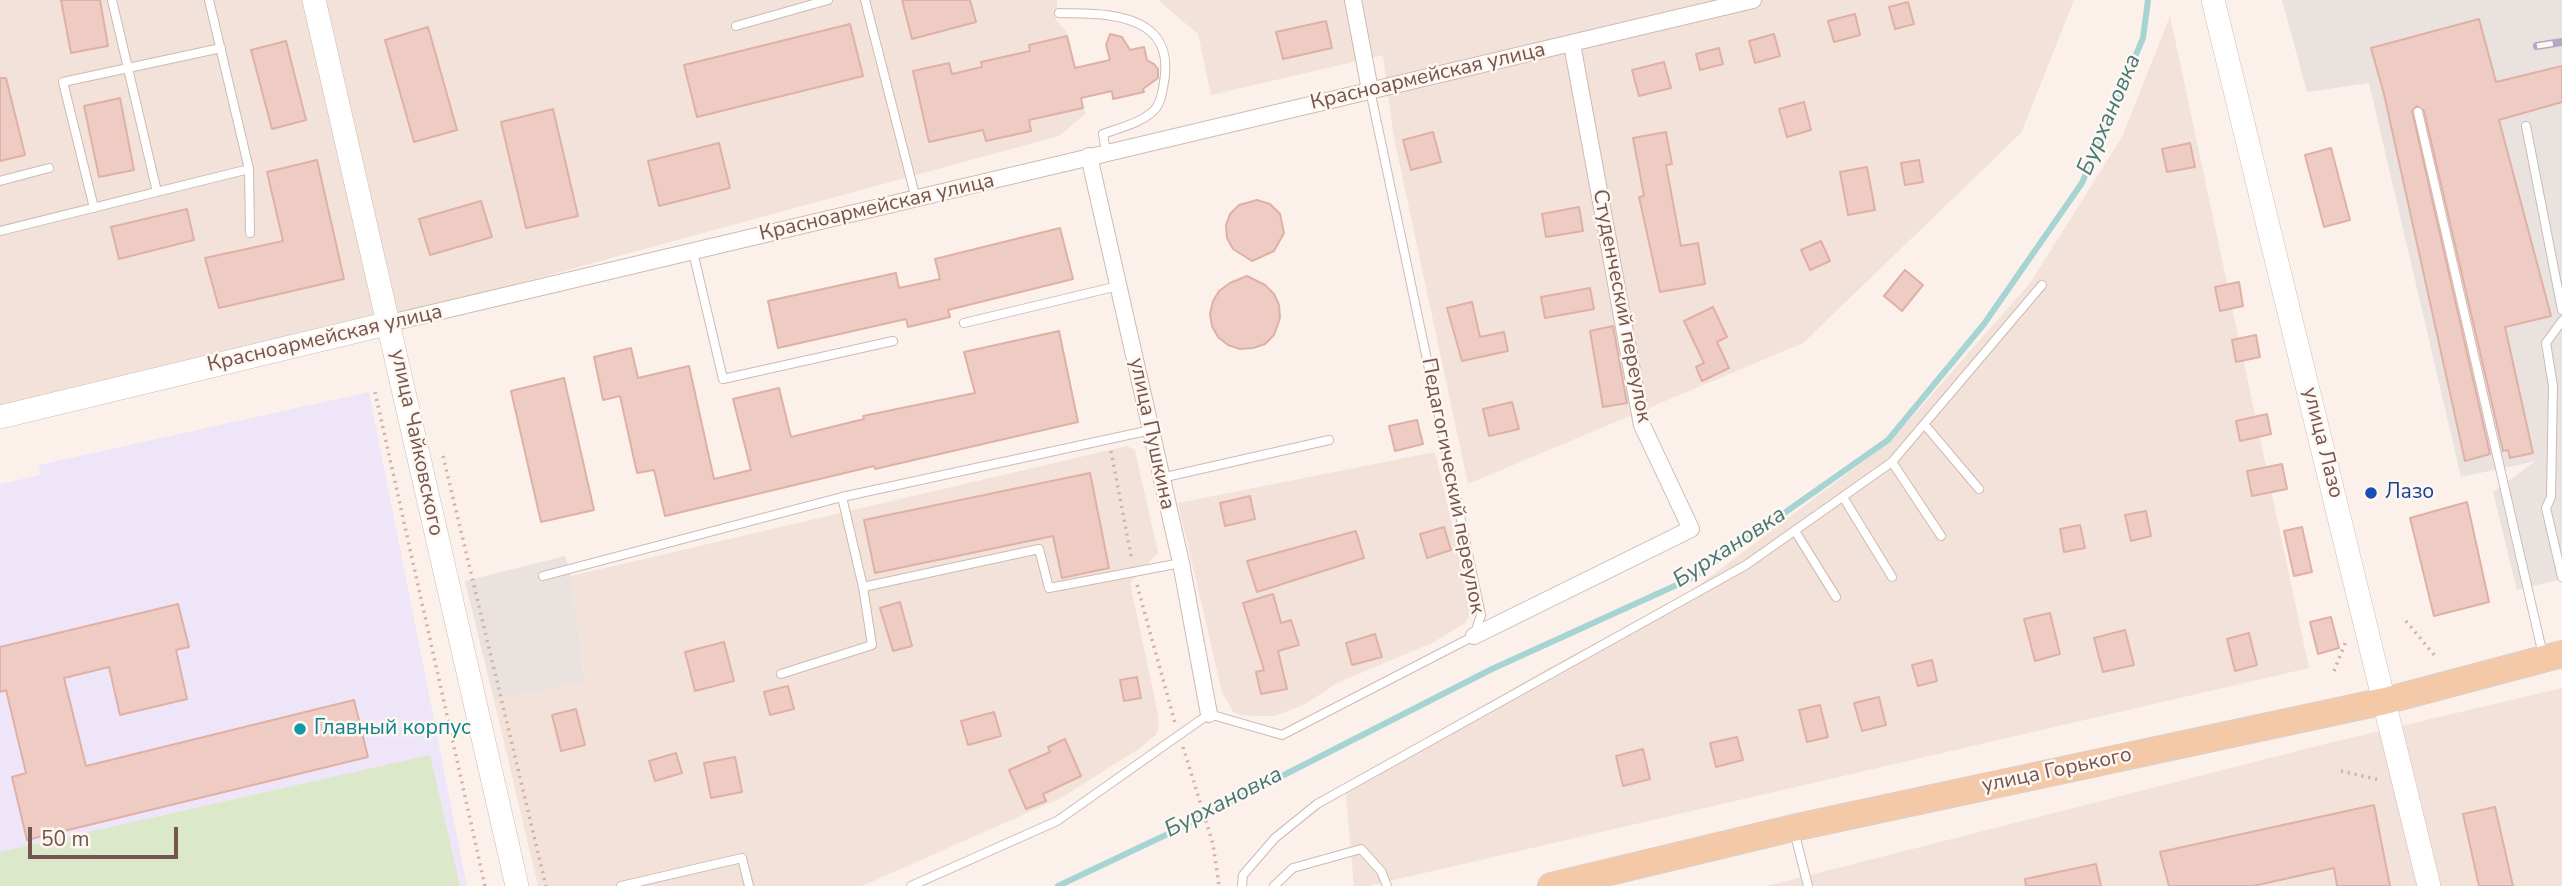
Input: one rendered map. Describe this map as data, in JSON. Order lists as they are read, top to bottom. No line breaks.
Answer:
{"streets":{"main road":["Красноармейская улица","улица Чайковского","улица Лазо","улица Горького"],"street":["Студенческий переулок","улица Пушкина"],"lane":["Педагогический переулок"]},"crossings":[["Красноармейская улица","Студенческий переулок"],["Красноармейская улица","улица Пушкина"],["Красноармейская улица","улица Чайковского"],["Красноармейская улица","Педагогический переулок"],["Студенческий переулок","Педагогический переулок"],["улица Пушкина","Педагогический переулок"],["улица Лазо","улица Горького"]],"water":["Бурхановка"],"places":["Лазо","Главный корпус"],"scale_bar":"50 m"}
